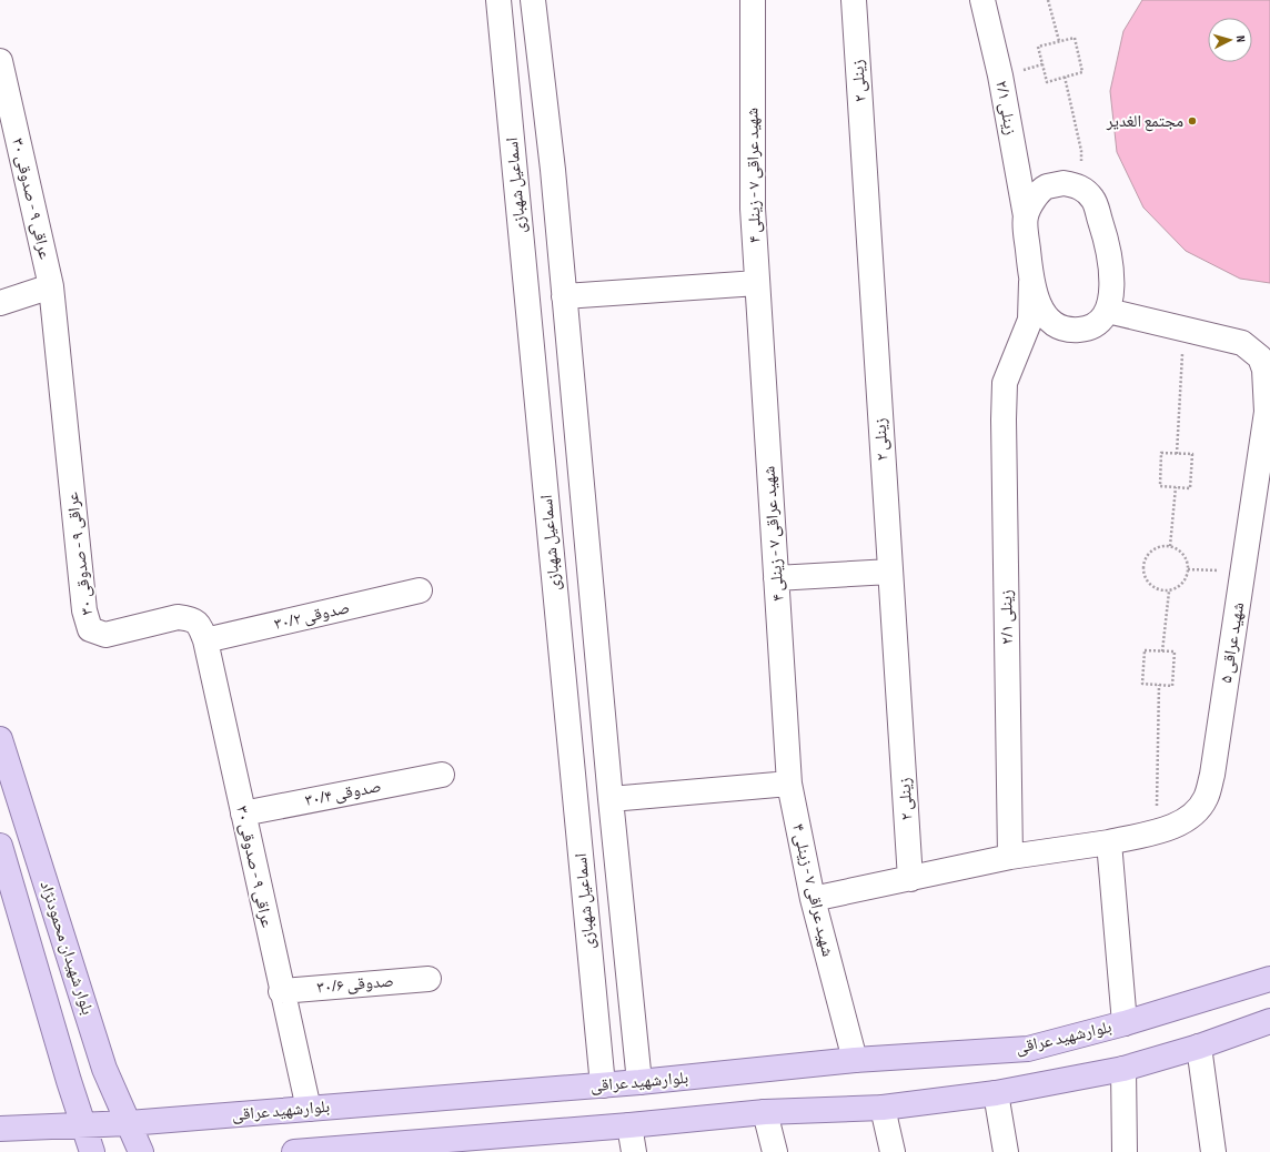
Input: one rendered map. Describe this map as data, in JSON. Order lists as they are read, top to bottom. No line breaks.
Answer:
{"streets":{"main road":["بلوار شهیدان محمودنژاد","بلوارشهید عراقی"],"street":["زینلی ۲","زینلی ۲/۱","شهید عراقی ۷ - زینلی ۴","اسماعیل شهبازی","عراقی ۹ - صدوقی ۳۰","صدوقی ۳۰/۲","شهید عراقی ۵","صدوقی ۳۰/۴","صدوقی ۳۰/۶"]},"crossings":[["شهید عراقی ۷ - زینلی ۴","بلوارشهید عراقی"],["اسماعیل شهبازی","بلوارشهید عراقی"],["عراقی ۹ - صدوقی ۳۰","صدوقی ۳۰/۲"],["عراقی ۹ - صدوقی ۳۰","صدوقی ۳۰/۴"],["عراقی ۹ - صدوقی ۳۰","صدوقی ۳۰/۶"],["عراقی ۹ - صدوقی ۳۰","بلوارشهید عراقی"],["بلوار شهیدان محمودنژاد","بلوارشهید عراقی"]],"places":["مجتمع الغدیر"],"north":"right"}
